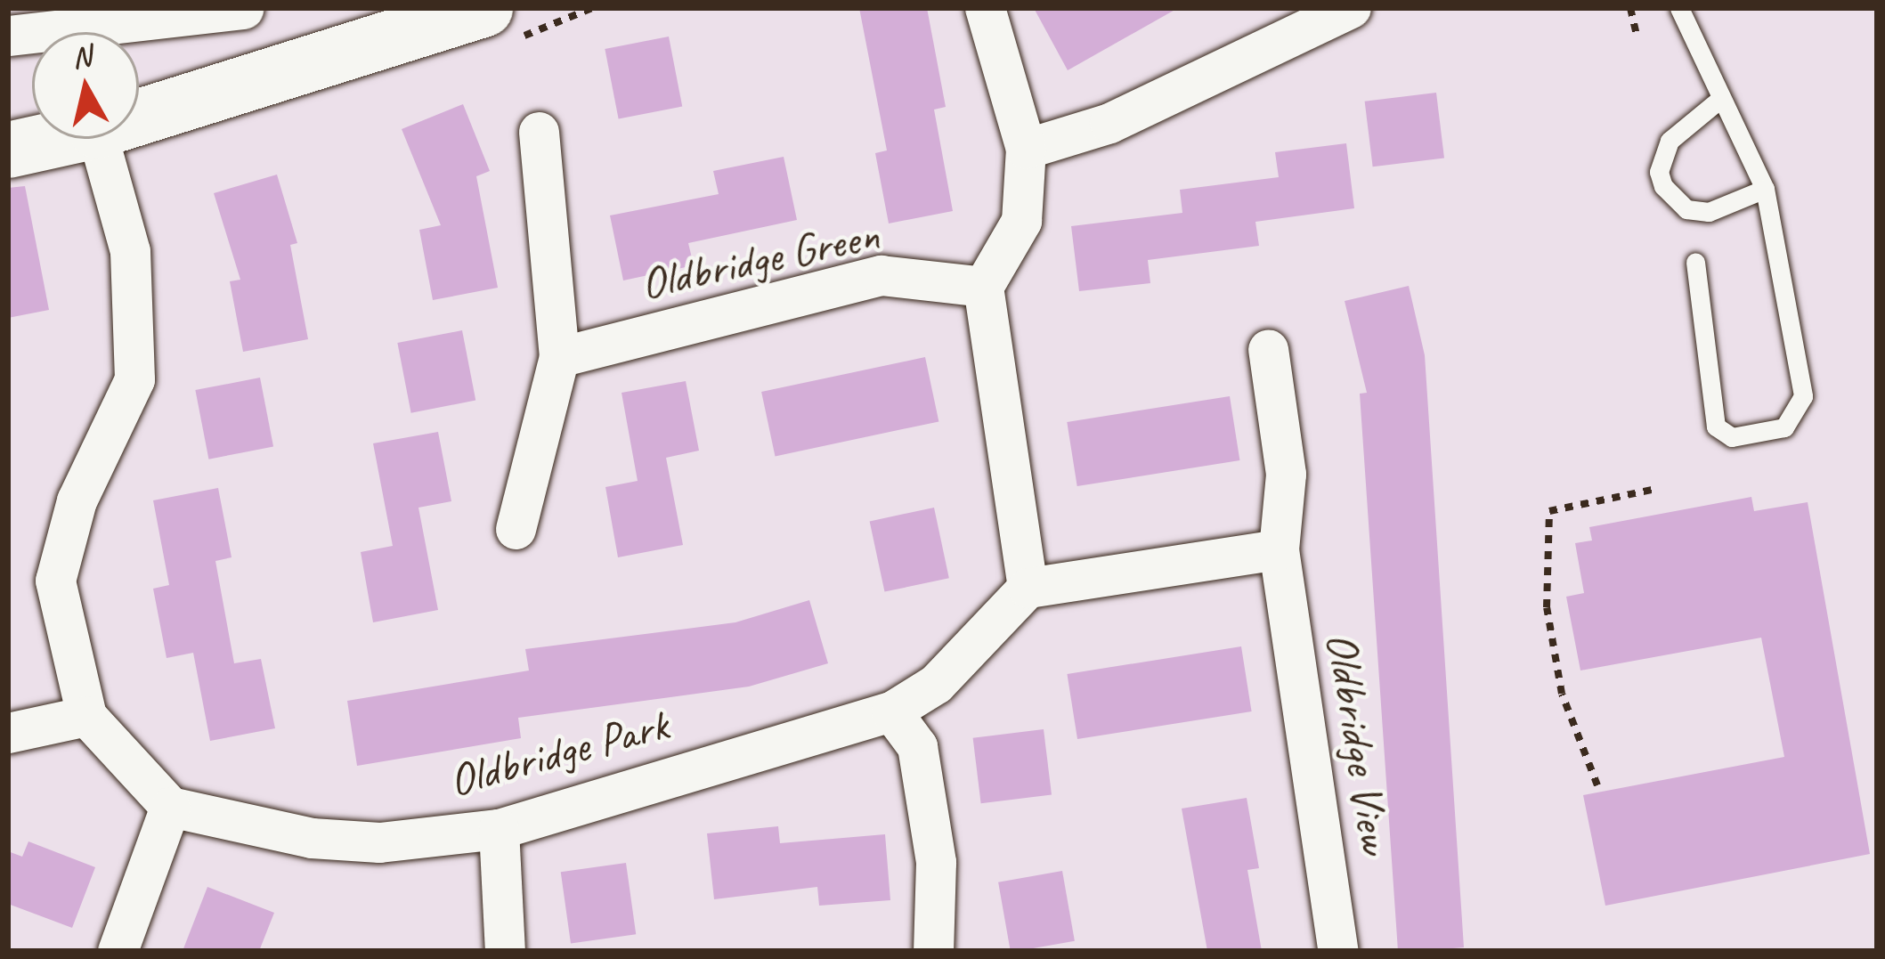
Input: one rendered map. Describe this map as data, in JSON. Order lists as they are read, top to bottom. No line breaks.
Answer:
{"streets":{"street":["Oldbridge Green","Oldbridge View","Oldbridge Park"]},"north":"top"}
